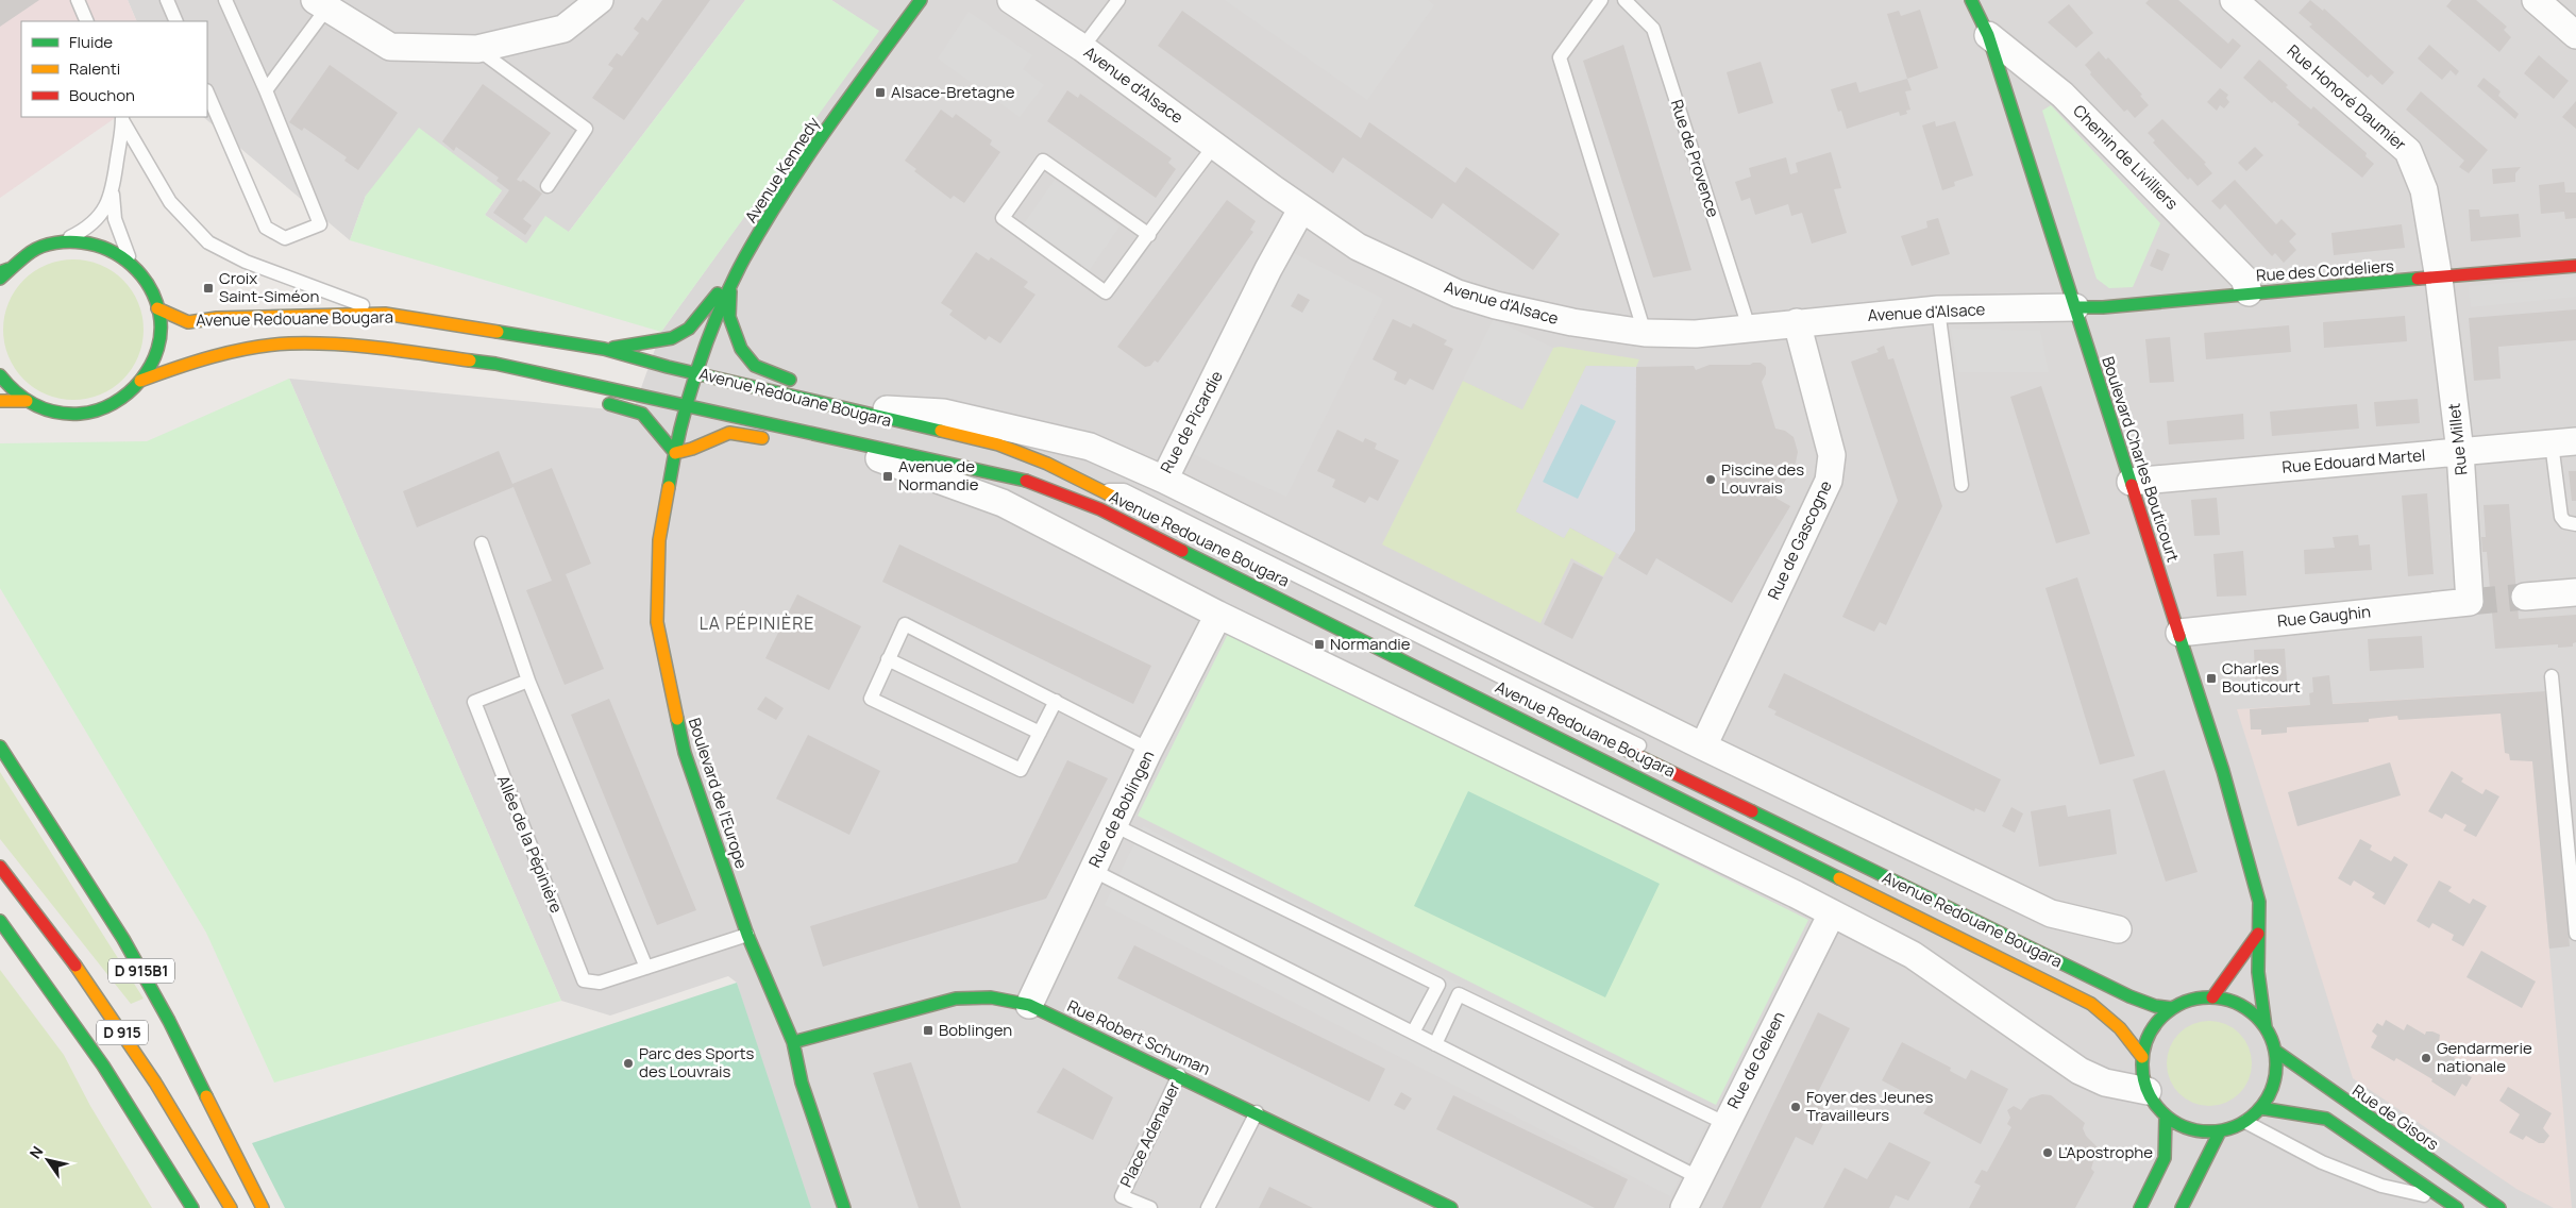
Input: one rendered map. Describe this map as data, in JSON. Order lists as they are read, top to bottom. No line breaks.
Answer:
{"streets":{"main road":["Avenue Kennedy","Rue des Cordeliers","Avenue Redouane Bougara","Boulevard Charles Bouticourt","Boulevard de l'Europe","D 915B1","D 915","Rue Robert Schuman","Rue de Gisors"],"street":["Avenue d'Alsace","Rue Honoré Daumier","Chemin de Livilliers","Rue de Picardie","Rue Millet","Rue Edouard Martel","Rue de Gascogne","Rue Gaughin","Rue de Boblingen","Rue de Geleen"],"lane":["Rue de Provence","Allée de la Pépinière","Place Adenauer"]},"crossings":[["Avenue d'Alsace","Rue de Provence"],["Avenue d'Alsace","Rue des Cordeliers"],["Avenue d'Alsace","Rue de Picardie"],["Avenue d'Alsace","Boulevard Charles Bouticourt"],["Avenue d'Alsace","Rue de Gascogne"],["Rue Honoré Daumier","Rue des Cordeliers"],["Rue Honoré Daumier","Rue Millet"],["Chemin de Livilliers","Rue des Cordeliers"],["Chemin de Livilliers","Boulevard Charles Bouticourt"],["Avenue Kennedy","Avenue Redouane Bougara"],["Avenue Kennedy","Boulevard de l'Europe"],["Rue des Cordeliers","Rue Millet"],["Rue des Cordeliers","Boulevard Charles Bouticourt"],["Avenue Redouane Bougara","Rue de Picardie"],["Avenue Redouane Bougara","Boulevard Charles Bouticourt"],["Avenue Redouane Bougara","Boulevard de l'Europe"],["Avenue Redouane Bougara","Rue de Boblingen"],["Avenue Redouane Bougara","Rue de Geleen"],["Avenue Redouane Bougara","Rue de Gisors"],["Rue Millet","Rue Edouard Martel"],["Rue Millet","Rue Gaughin"],["Boulevard Charles Bouticourt","Rue Edouard Martel"],["Boulevard Charles Bouticourt","Rue Gaughin"],["Boulevard Charles Bouticourt","Rue de Gisors"],["Boulevard de l'Europe","Allée de la Pépinière"],["Boulevard de l'Europe","Rue Robert Schuman"],["Rue de Boblingen","Rue Robert Schuman"],["Rue Robert Schuman","Place Adenauer"]],"districts":["LA PÉPINIÈRE"],"places":{"transit":["Alsace-Bretagne","Croix Saint-Siméon","Avenue de Normandie","Normandie","Charles Bouticourt","Boblingen"],"other":["Piscine des Louvrais","Gendarmerie nationale","Parc des Sports des Louvrais","Foyer des Jeunes Travailleurs","L'Apostrophe"]},"legend":["Fluide","Ralenti","Bouchon"],"north":"top left"}
